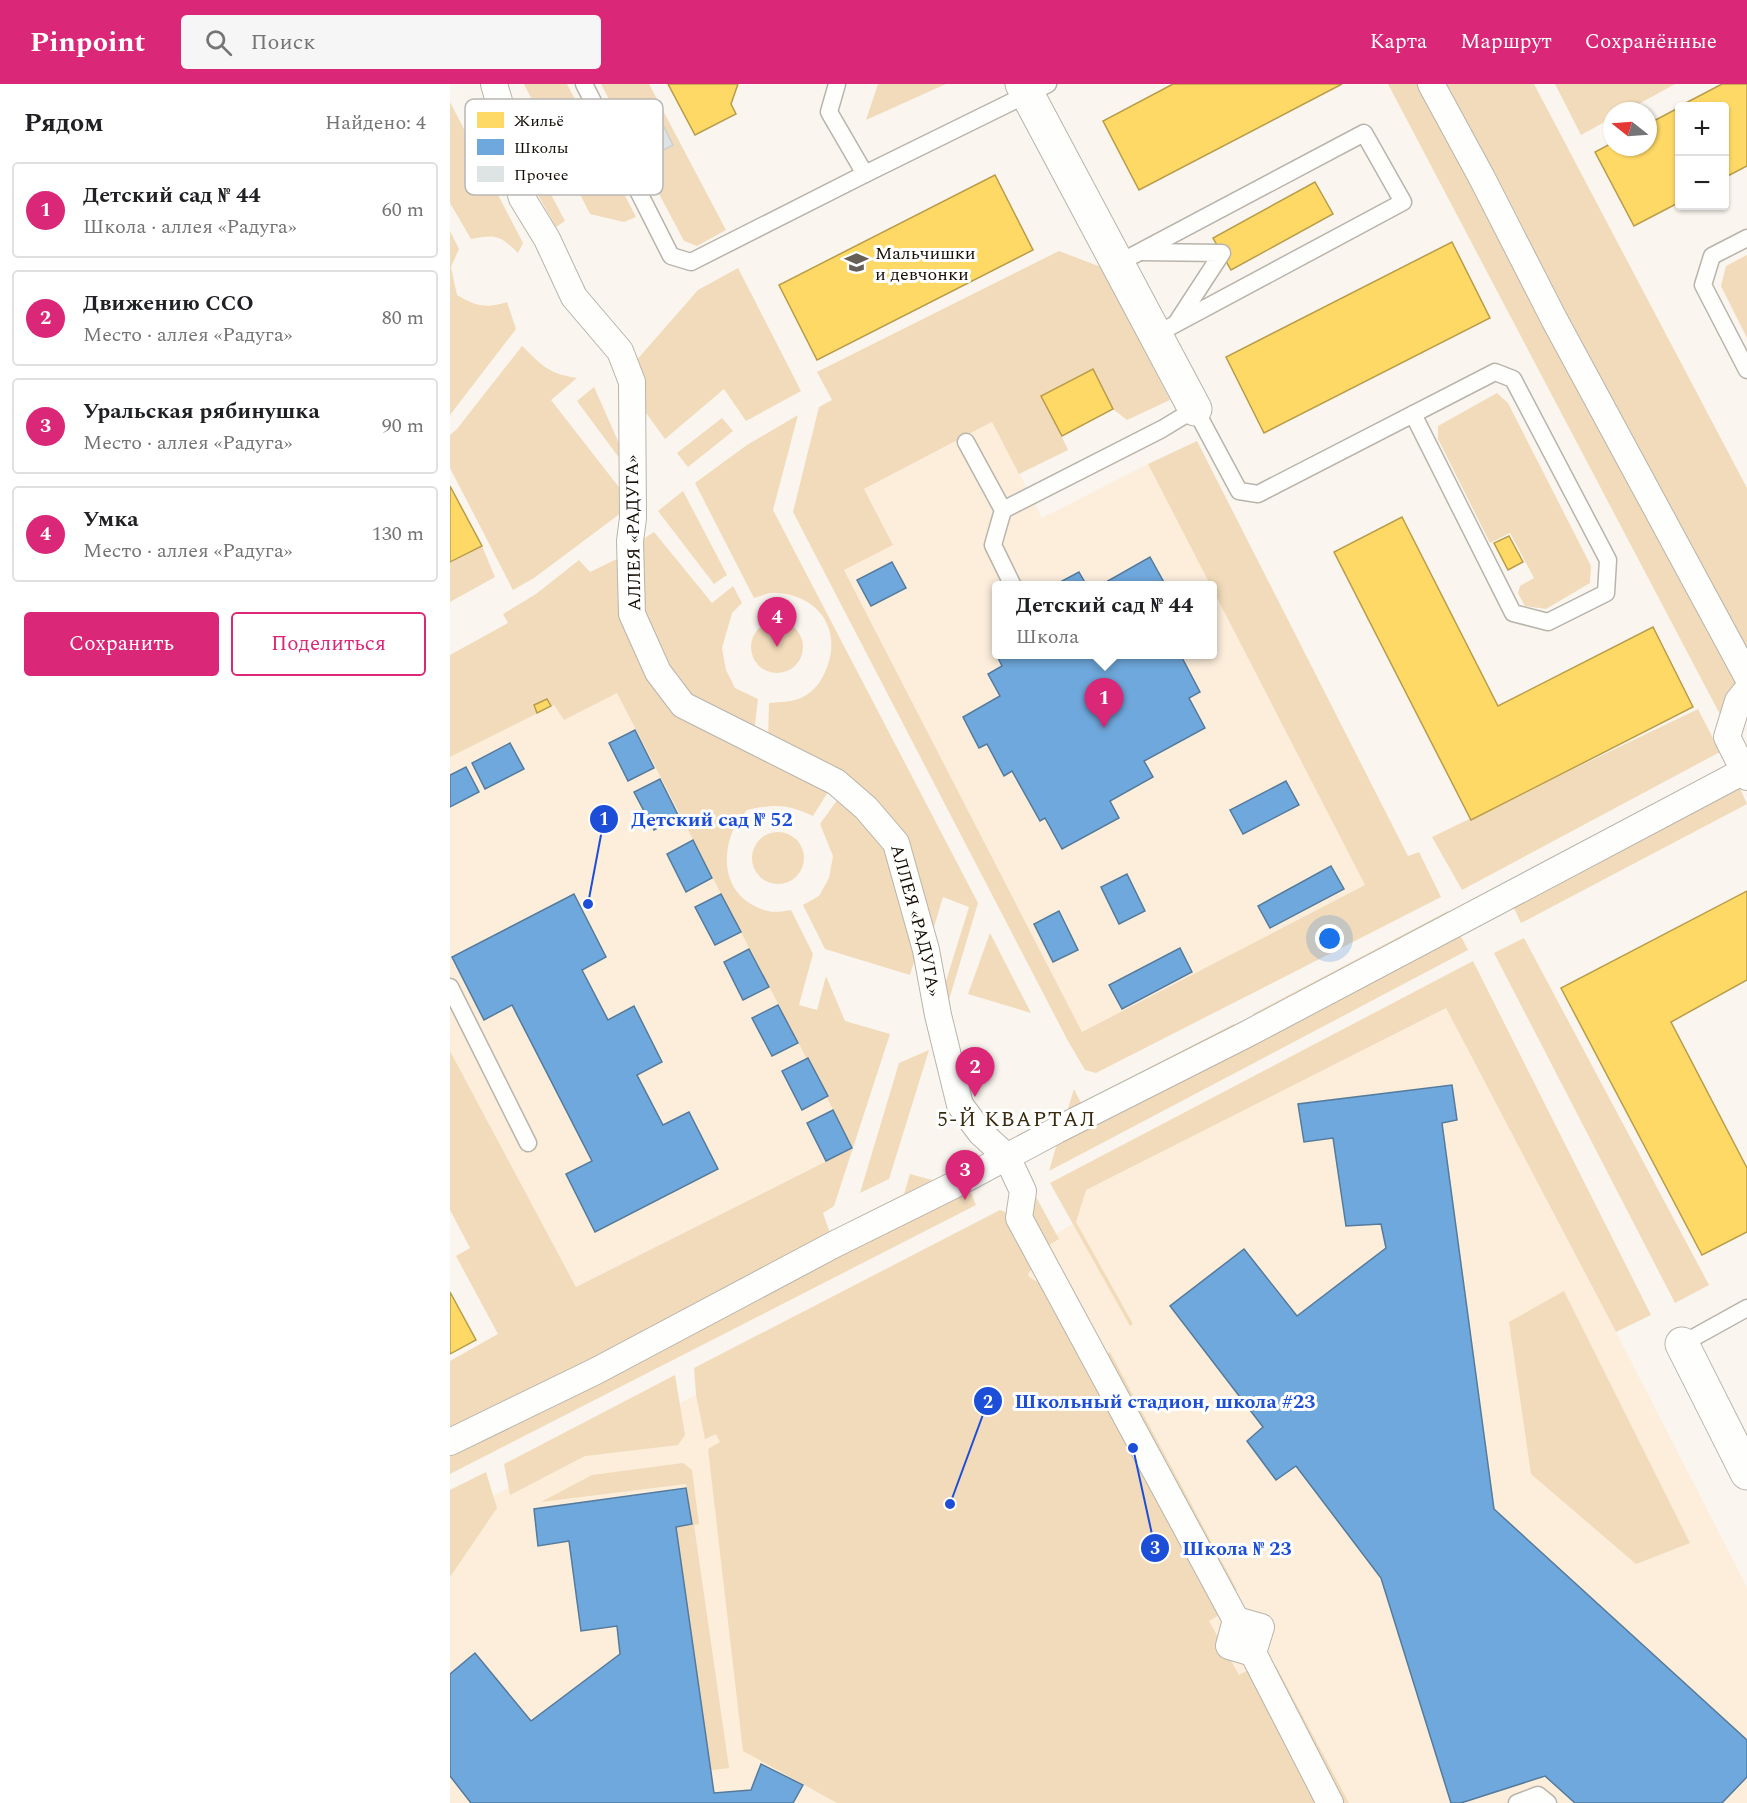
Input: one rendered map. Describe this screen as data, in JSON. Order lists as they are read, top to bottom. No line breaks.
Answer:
{"streets":{"street":["АЛЛЕЯ «РАДУГА»"]},"districts":["5-Й КВАРТАЛ"],"places":{"school or university":["Мальчишки и девчонки"],"other":["Детский сад № 52","Школа № 23","Школьный стадион, школа #23"]},"legend":["Жильё","Школы","Прочее"],"north":"left","page":{"header":"Pinpoint","search":"Поиск","nav":["Карта","Маршрут","Сохранённые"],"heading":["Рядом","Найдено: 4"],"map_buttons":["+","−"],"list":[{"mark":"1","name":"Детский сад № 44","note":"Школа · аллея «Радуга»","value":"60 m"},{"mark":"2","name":"Движению ССО","note":"Место · аллея «Радуга»","value":"80 m"},{"mark":"3","name":"Уральская рябинушка","note":"Место · аллея «Радуга»","value":"90 m"},{"mark":"4","name":"Умка","note":"Место · аллея «Радуга»","value":"130 m"}],"popup":["Детский сад № 44","Школа"],"buttons":["Сохранить","Поделиться"],"pins":["4","1","2","3"]}}
